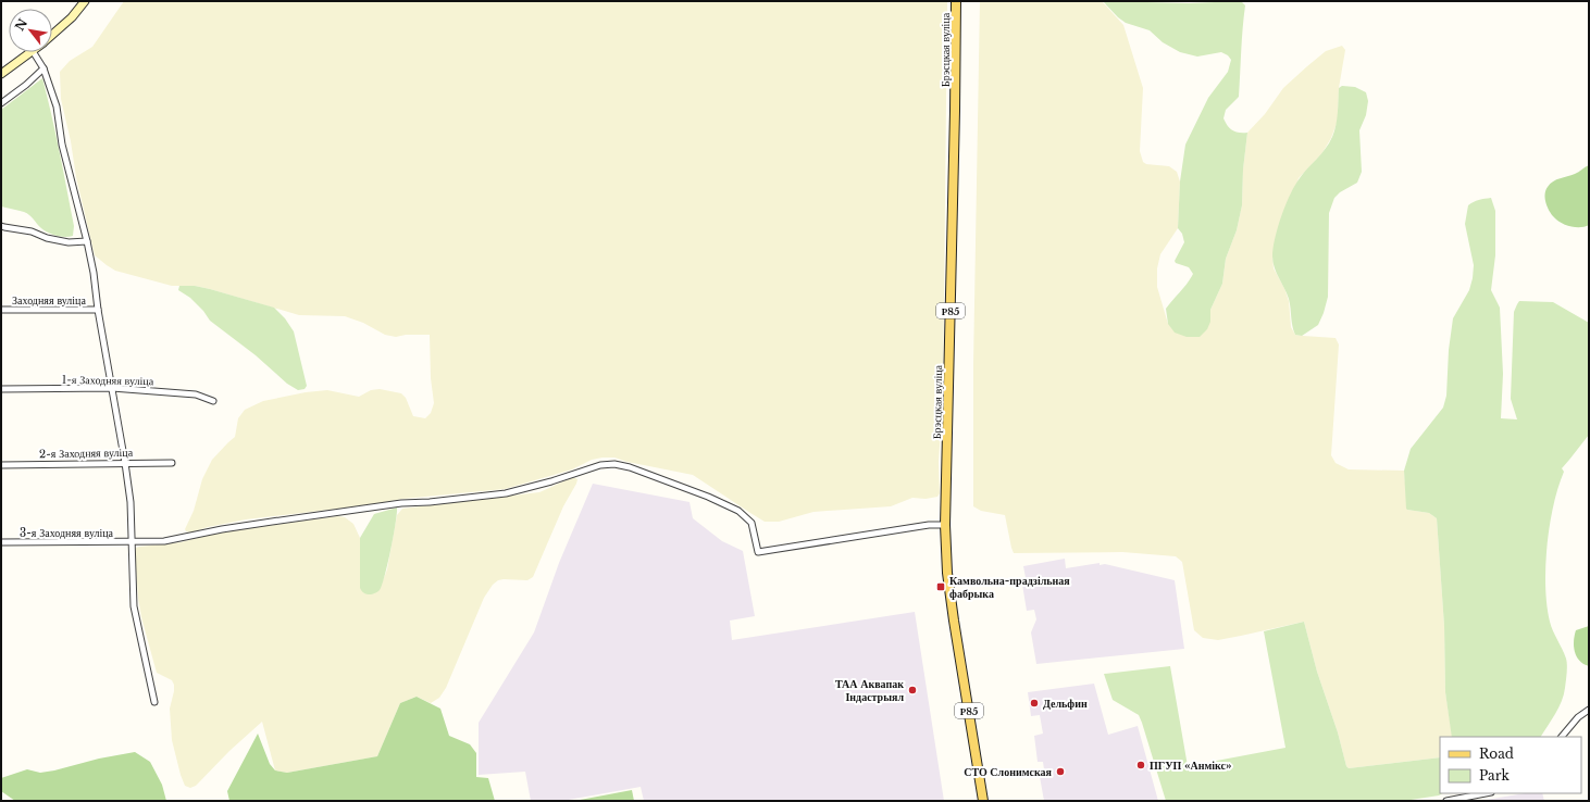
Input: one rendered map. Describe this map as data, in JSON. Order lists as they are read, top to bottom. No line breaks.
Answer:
{"streets":{"main road":["Брэсцкая вуліца","Р85"],"street":["Заходняя вуліца","1-я Заходняя вуліца","2-я Заходняя вуліца","3-я Заходняя вуліца"]},"crossings":[["Брэсцкая вуліца","3-я Заходняя вуліца"]],"places":{"transit":["Камвольна-прадзільная фабрыка"],"other":["ТАА Аквапак Індастрыял","Дельфин","ПГУП «Анмікс»","СТО Слонимская"]},"legend":["Road","Park"],"north":"top left"}
